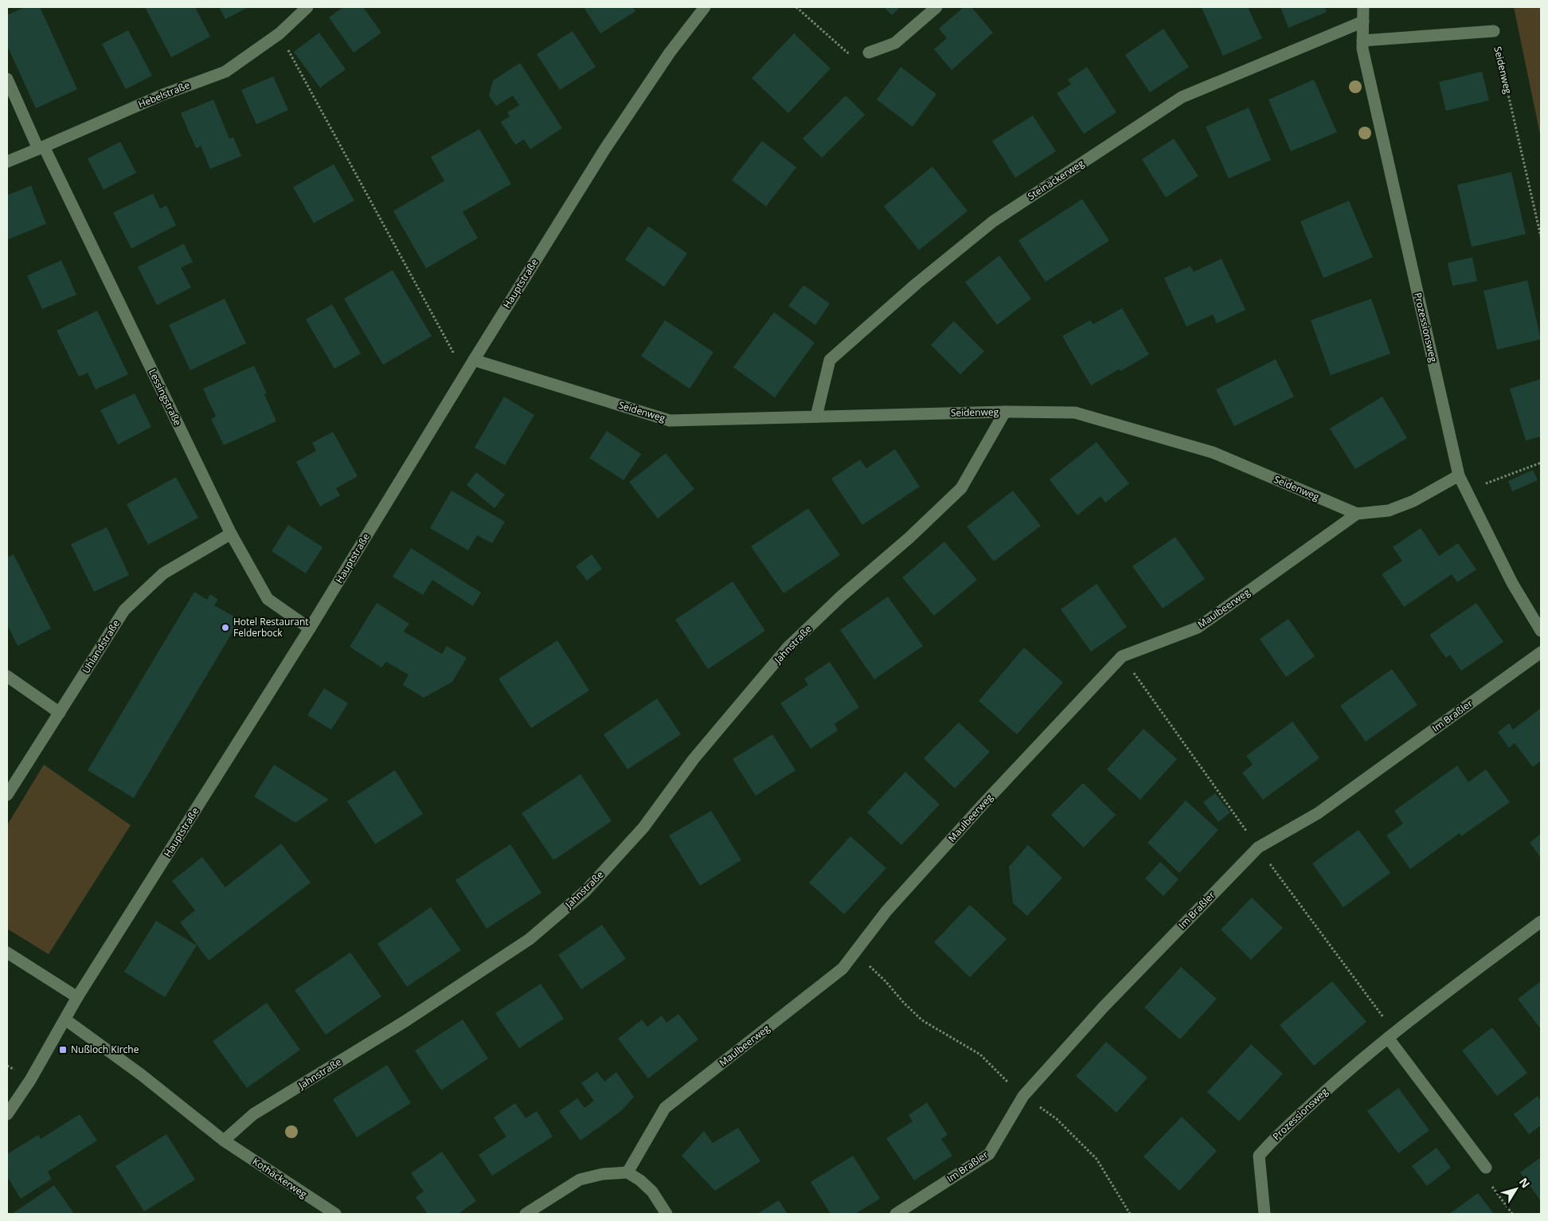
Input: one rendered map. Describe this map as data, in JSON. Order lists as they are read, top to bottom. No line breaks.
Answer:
{"streets":{"street":["Seidenweg","Hebelstraße","Steinäckerweg","Hauptstraße","Prozessionsweg","Lessingstraße","Maulbeerweg","Jahnstraße","Uhlandstraße","Im Braßler","Kothäckerweg"]},"crossings":[["Seidenweg","Steinäckerweg"],["Seidenweg","Hauptstraße"],["Seidenweg","Prozessionsweg"],["Seidenweg","Maulbeerweg"],["Seidenweg","Jahnstraße"],["Hebelstraße","Lessingstraße"],["Steinäckerweg","Prozessionsweg"],["Hauptstraße","Lessingstraße"],["Lessingstraße","Uhlandstraße"],["Jahnstraße","Kothäckerweg"]],"places":{"other":["Hotel Restaurant Felderbock"],"transit":["Nußloch Kirche"]},"north":"top right"}
